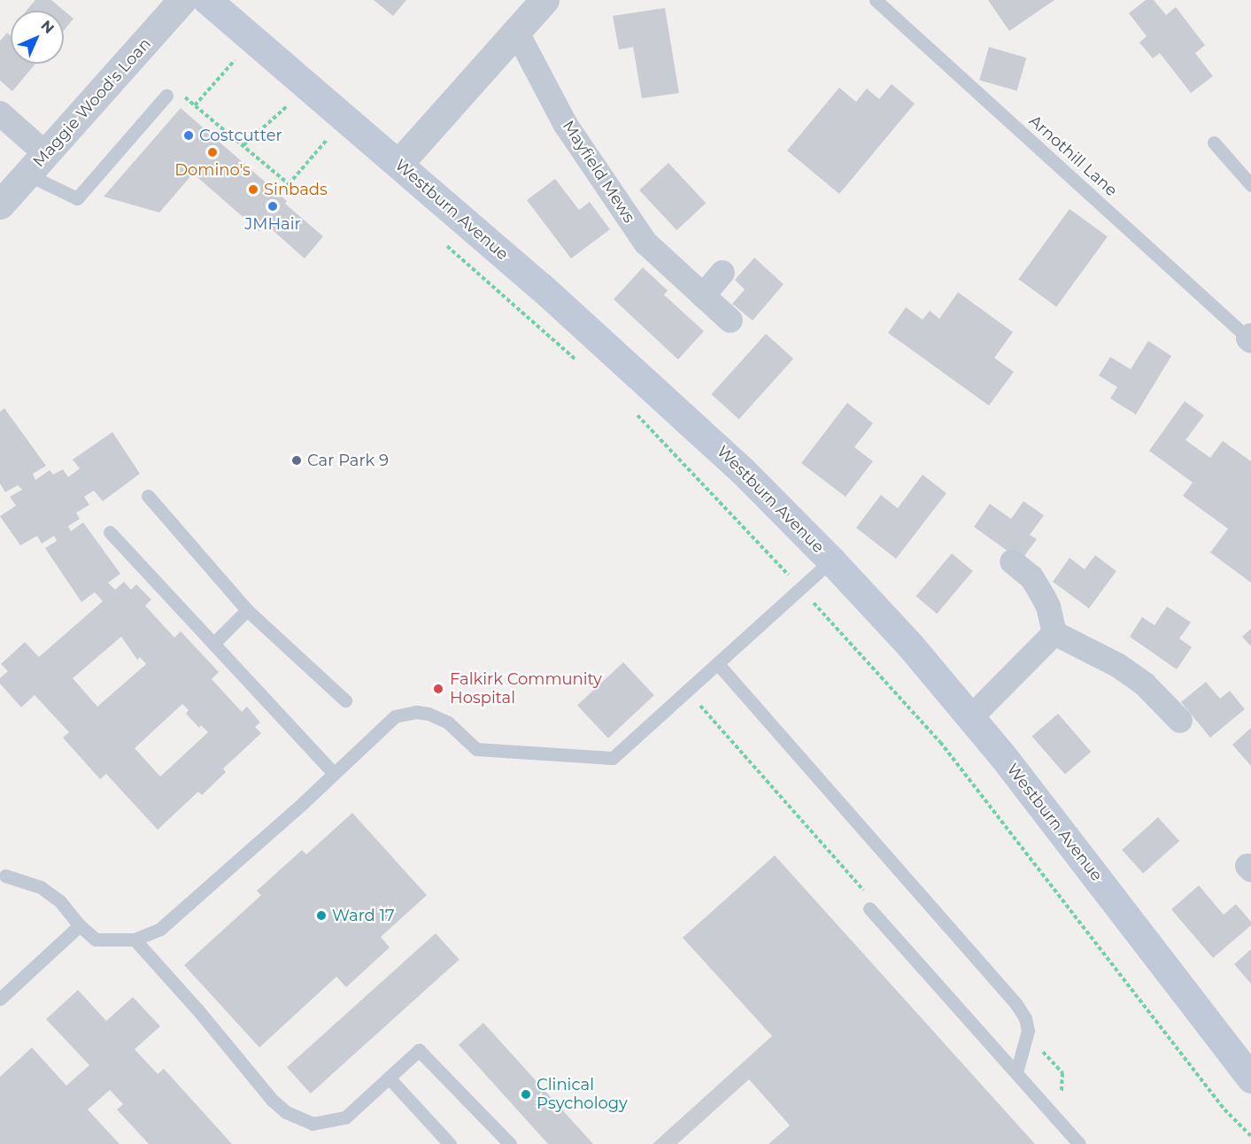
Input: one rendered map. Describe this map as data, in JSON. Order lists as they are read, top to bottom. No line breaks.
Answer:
{"streets":{"main road":["Westburn Avenue"],"street":["Maggie Wood's Loan","Mayfield Mews"],"lane":["Arnothill Lane"]},"places":["Costcutter","Domino's","Sinbads","JMHair","Car Park 9","Falkirk Community Hospital","Ward 17","Clinical Psychology"],"north":"top right"}
